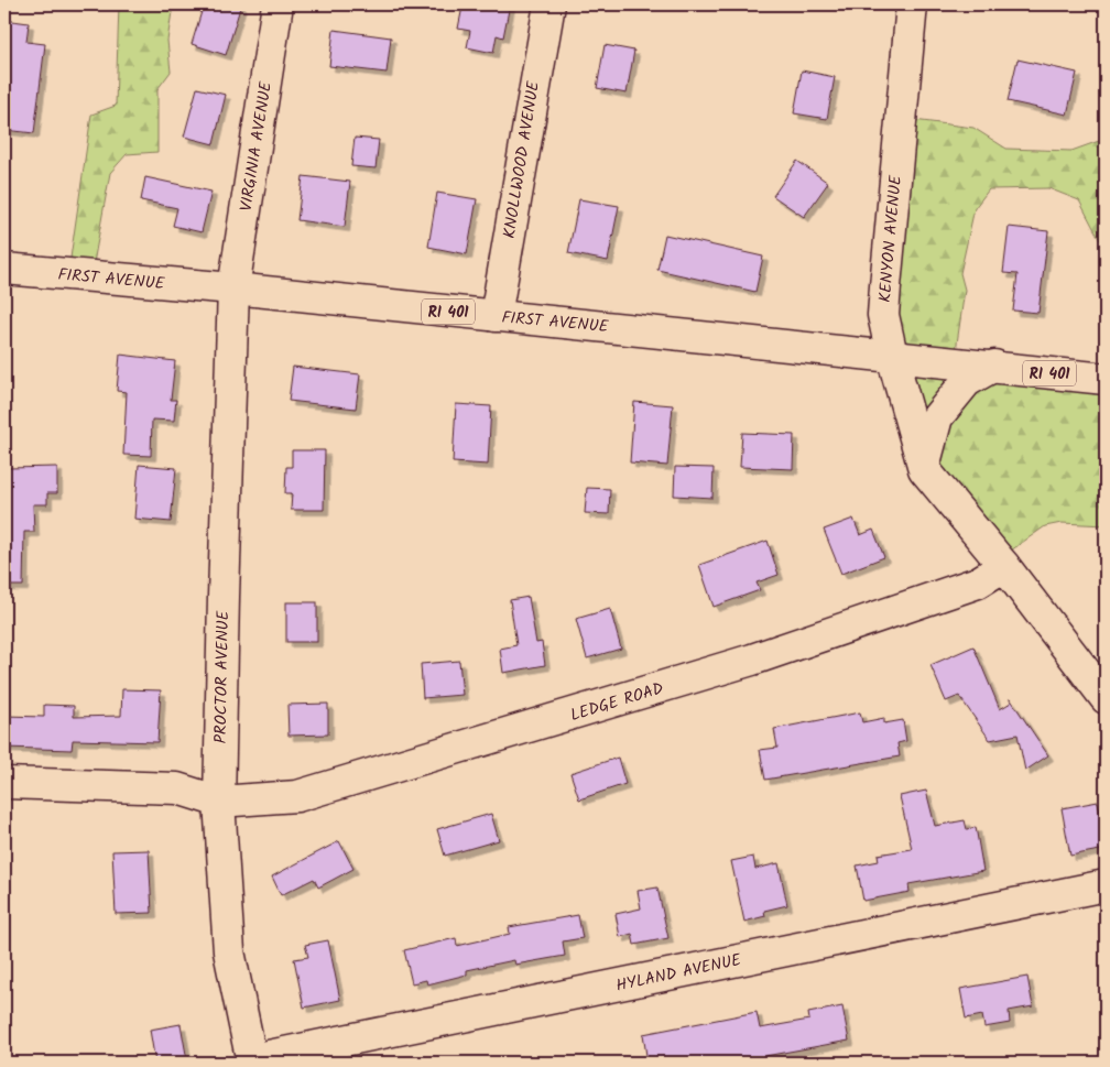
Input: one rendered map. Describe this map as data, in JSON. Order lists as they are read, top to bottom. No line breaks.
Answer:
{"streets":{"street":["VIRGINIA AVENUE","KNOLLWOOD AVENUE","KENYON AVENUE","FIRST AVENUE","RI 401","PROCTOR AVENUE","LEDGE ROAD","HYLAND AVENUE"]},"crossings":[["VIRGINIA AVENUE","FIRST AVENUE"],["VIRGINIA AVENUE","PROCTOR AVENUE"],["KNOLLWOOD AVENUE","FIRST AVENUE"],["KENYON AVENUE","FIRST AVENUE"],["KENYON AVENUE","LEDGE ROAD"],["FIRST AVENUE","PROCTOR AVENUE"],["PROCTOR AVENUE","LEDGE ROAD"],["PROCTOR AVENUE","HYLAND AVENUE"]]}
